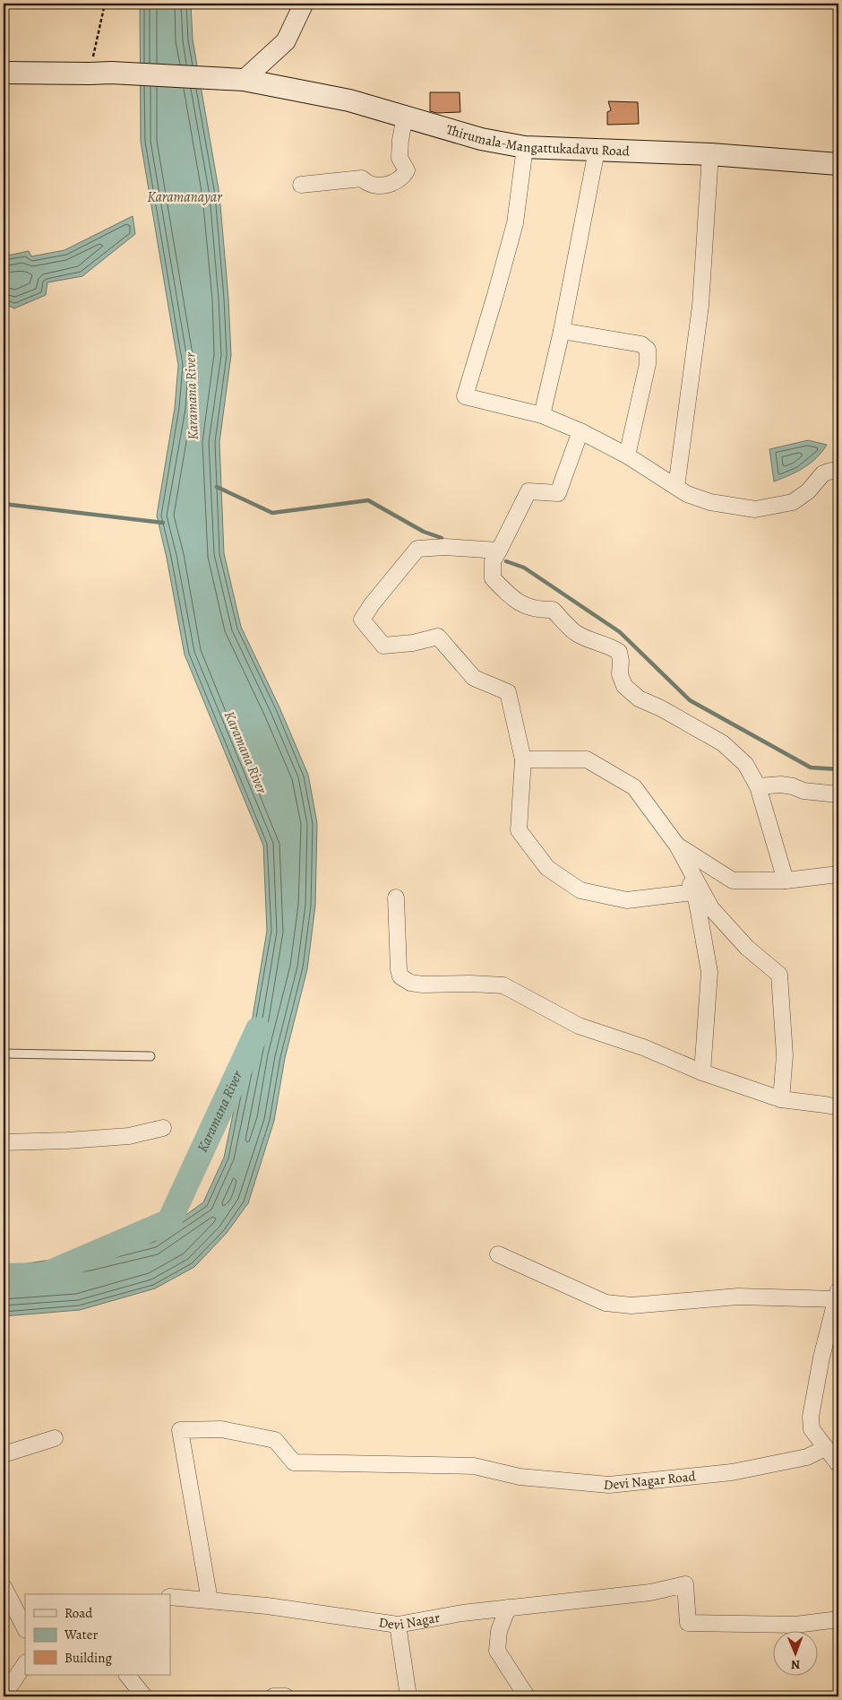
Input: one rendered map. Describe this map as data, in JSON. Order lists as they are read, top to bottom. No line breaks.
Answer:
{"streets":{"main road":["Thirumala-Mangattukadavu Road"],"street":["Devi Nagar Road","Devi Nagar"]},"crossings":[["Devi Nagar Road","Devi Nagar"]],"water":["Karamanayar","Karamana River"],"legend":["Road","Water","Building"],"north":"bottom"}
